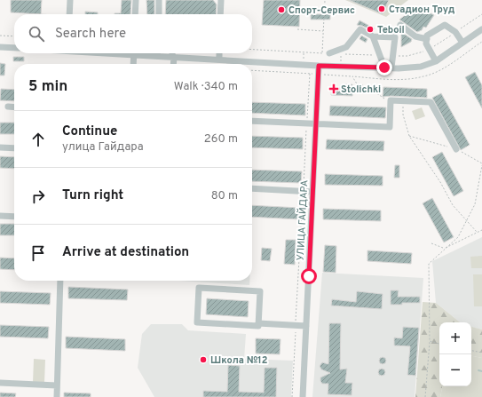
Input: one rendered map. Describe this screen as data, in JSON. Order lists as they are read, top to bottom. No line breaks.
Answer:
{"streets":{"street":["УЛИЦА ГАЙДАРА"]},"places":{"other":["Стадион Труд","Спорт-Сервис","Teboil","Школа №12"],"health":["Stolichki"]},"page":{"search":"Search here","heading":["5 min","Walk · 340 m"],"list":[["Continue","улица Гайдара","260 m"],["Turn right","80 m"],"Arrive at destination"],"map_buttons":["+","−"]}}
